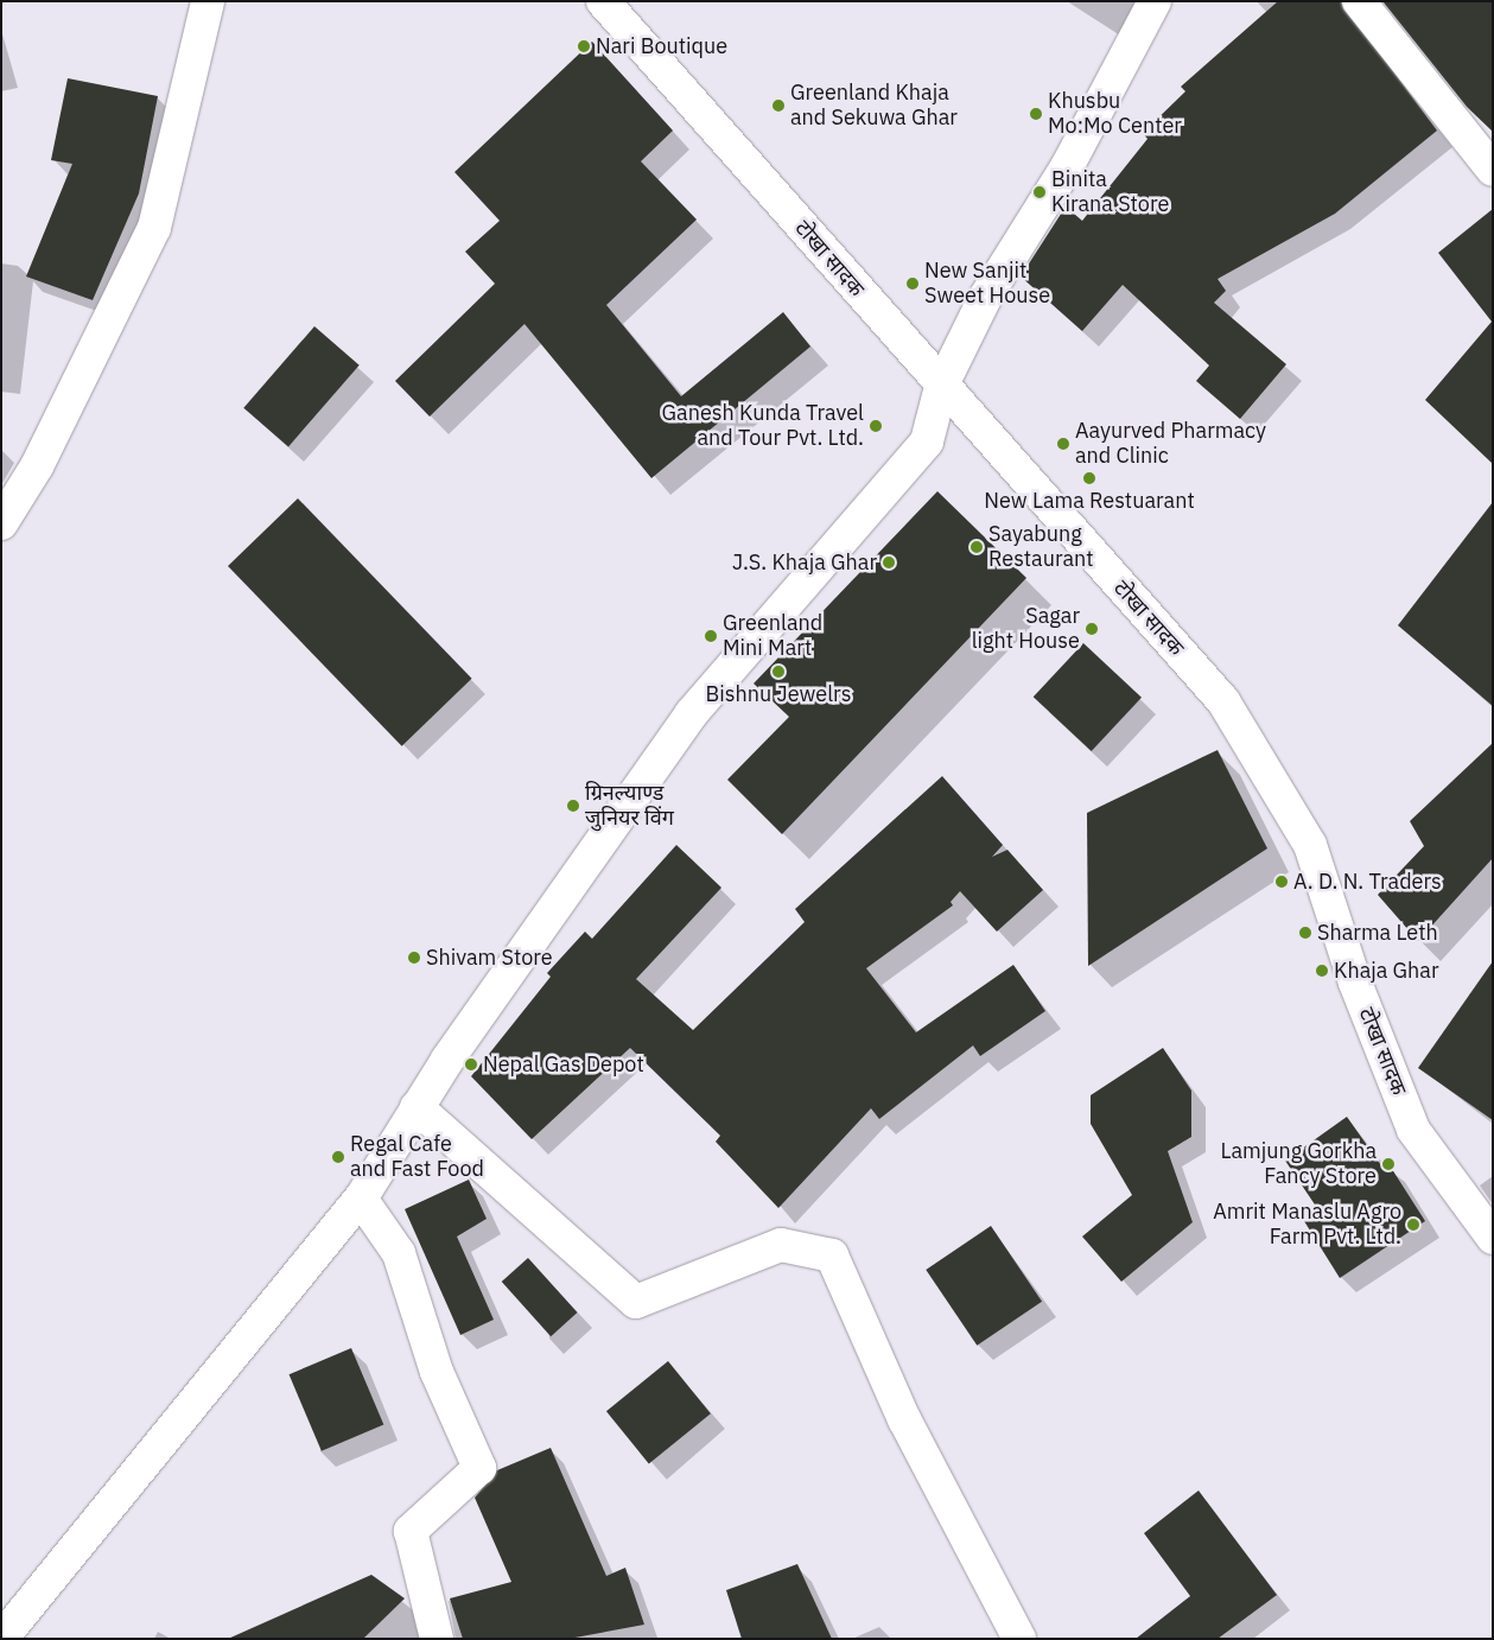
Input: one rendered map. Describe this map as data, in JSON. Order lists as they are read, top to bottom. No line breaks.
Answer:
{"streets":{"street":["टोखा सादक"]},"places":["Nari Boutique","Greenland Khaja and Sekuwa Ghar","Khusbu Mo:Mo Center","Binita Kirana Store","New Sanjit Sweet House","Ganesh Kunda Travel and Tour Pvt. Ltd.","Aayurved Pharmacy and Clinic","New Lama Restuarant","Sayabung Restaurant","J.S. Khaja Ghar","Sagar light House","Greenland Mini Mart","Bishnu Jewelrs","ग्रिनल्याण्ड जुनियर विंग","A. D. N. Traders","Sharma Leth","Shivam Store","Khaja Ghar","Nepal Gas Depot","Regal Cafe and Fast Food","Lamjung Gorkha Fancy Store","Amrit Manaslu Agro Farm Pvt. Ltd."]}
